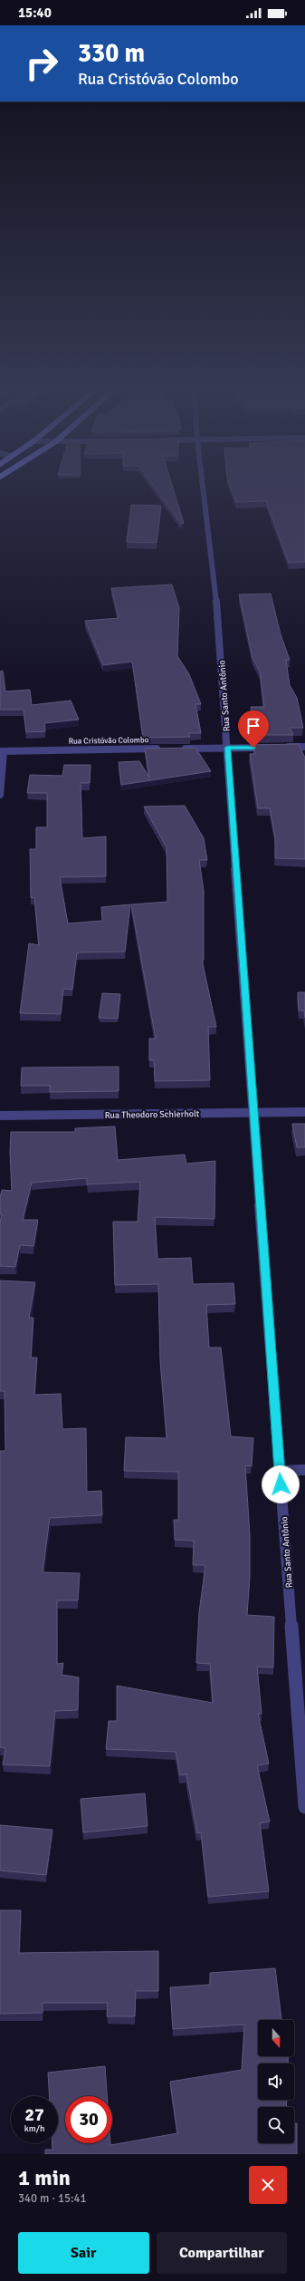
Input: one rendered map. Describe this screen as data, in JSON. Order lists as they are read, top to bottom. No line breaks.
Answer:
{"streets":{"street":["Rua Santo Antônio","Rua Cristóvão Colombo","Rua Theodoro Schierholt"]},"crossings":[["Rua Santo Antônio","Rua Theodoro Schierholt"]],"north":"bottom","page":{"status":"15:40","turn":["330 m","Rua Cristóvão Colombo"],"speed":"27 km/h","limit":"30","heading":["1 min","340 m · 15:41"],"buttons":["Sair","Compartilhar"]}}
